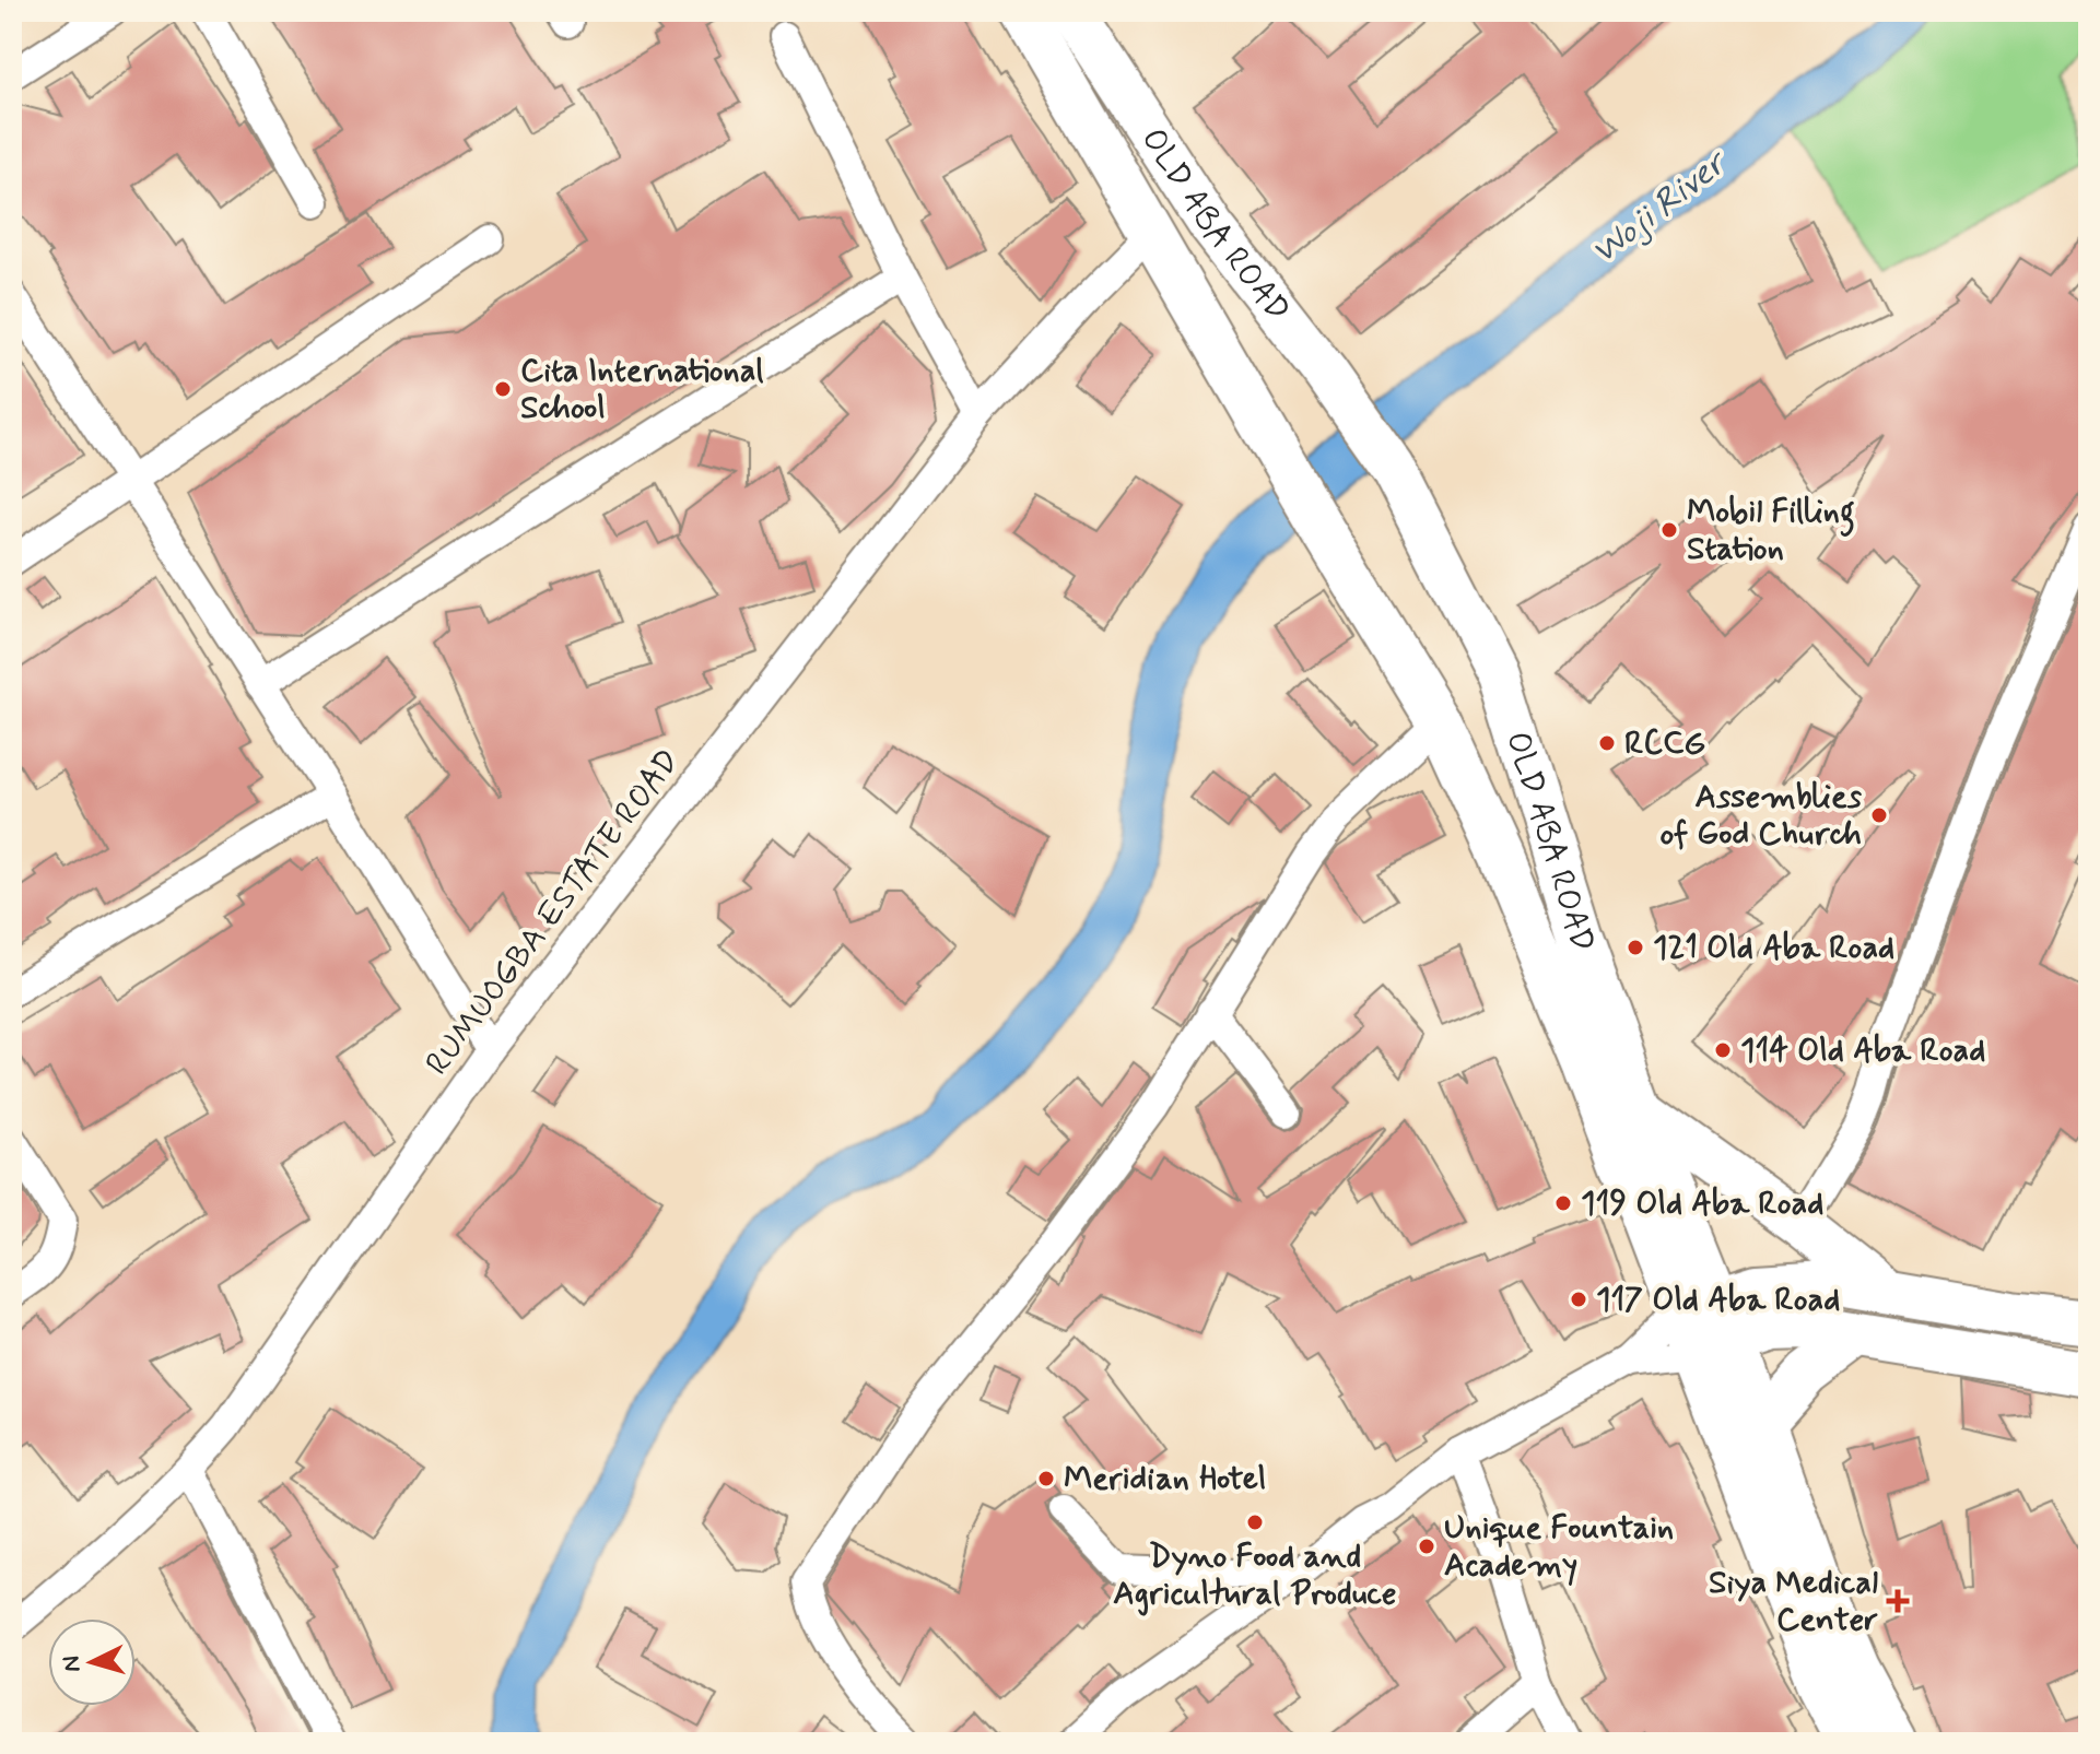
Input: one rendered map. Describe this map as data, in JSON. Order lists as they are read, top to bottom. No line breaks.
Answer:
{"streets":{"main road":["OLD ABA ROAD"],"street":["RUMUOGBA ESTATE ROAD"]},"crossings":[["OLD ABA ROAD","RUMUOGBA ESTATE ROAD"]],"water":["Woji River"],"places":{"other":["Cita International School","Mobil Filling Station","RCCG","Assemblies of God Church","121 Old Aba Road","114 Old Aba Road","119 Old Aba Road","117 Old Aba Road","Meridian Hotel","Dyno Food and Agricultural Produce","Unique Fountain Academy"],"health":["Siya Medical Center"]},"north":"left"}
